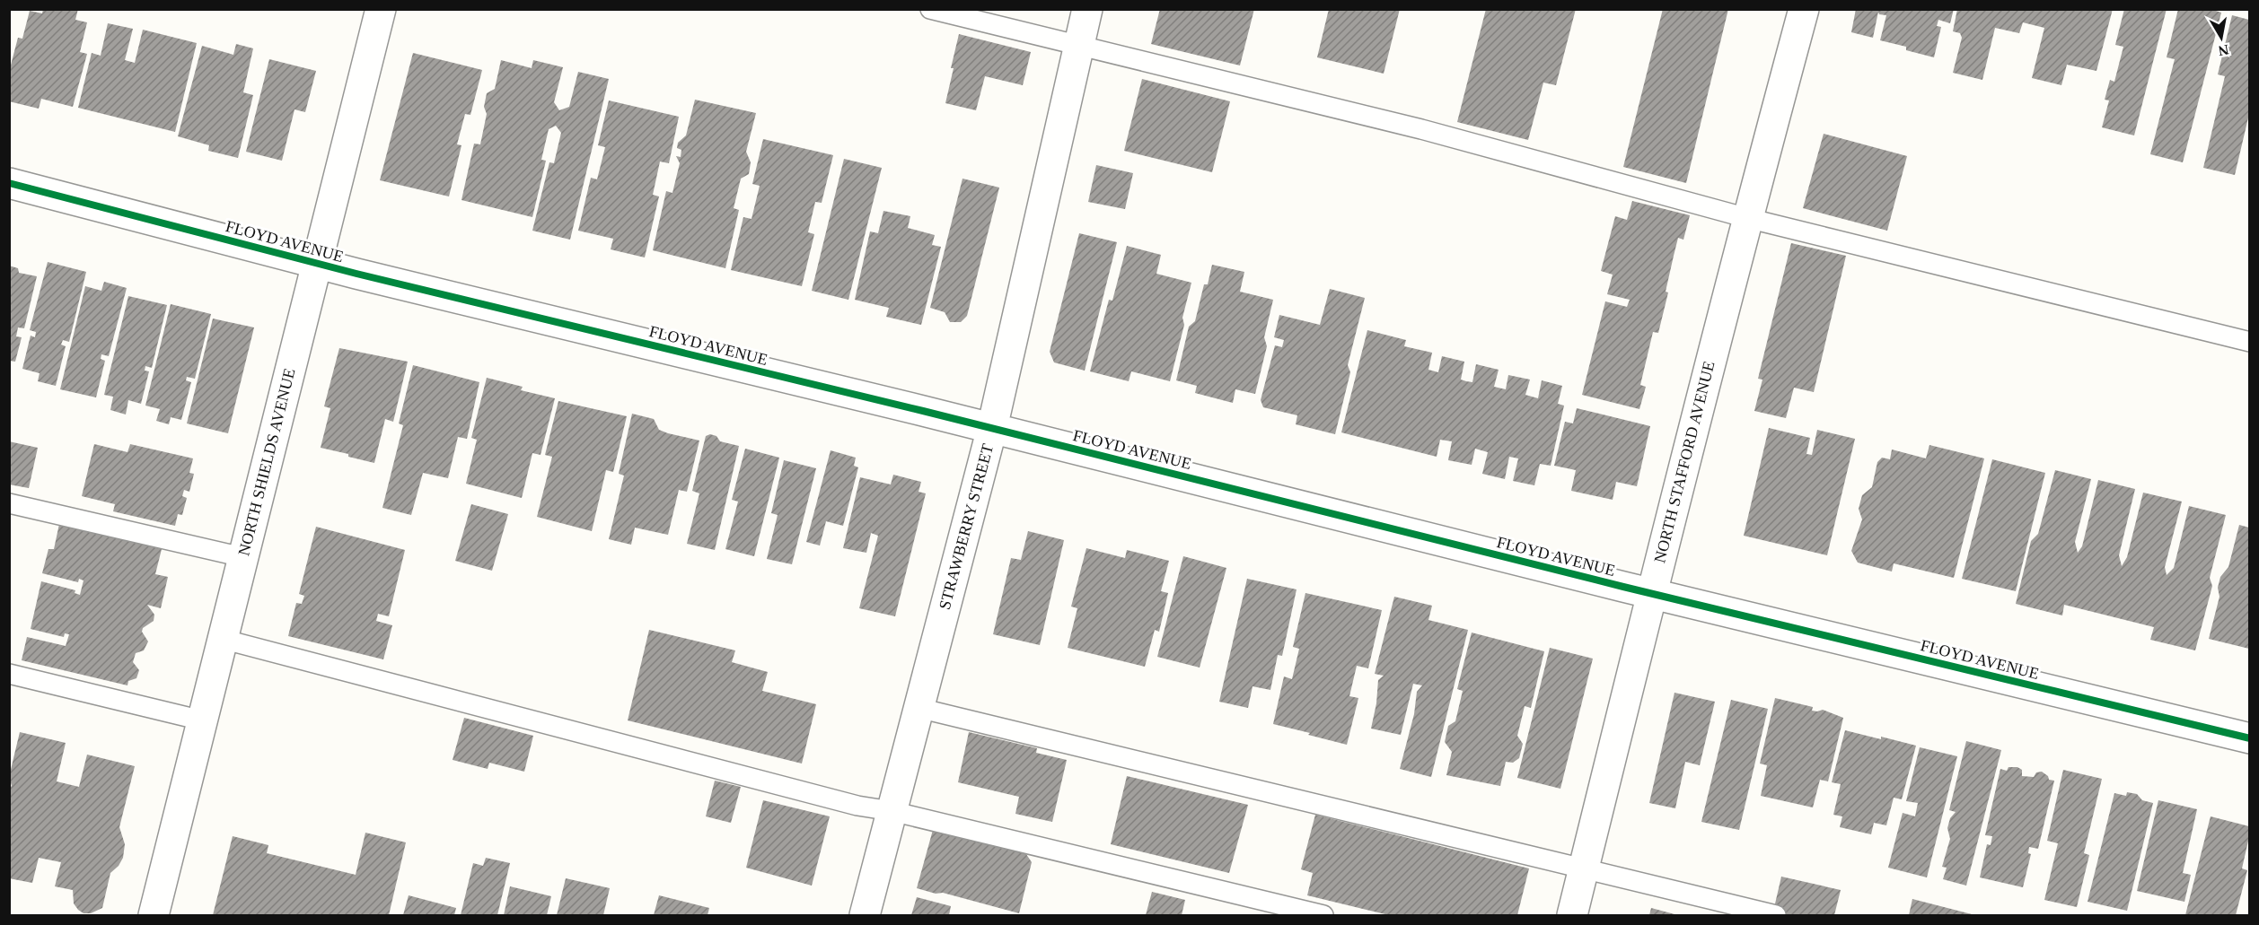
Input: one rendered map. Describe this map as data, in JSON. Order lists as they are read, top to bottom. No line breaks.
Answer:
{"streets":{"street":["FLOYD AVENUE","NORTH SHIELDS AVENUE","NORTH STAFFORD AVENUE","STRAWBERRY STREET"]},"crossings":[["FLOYD AVENUE","NORTH SHIELDS AVENUE"],["FLOYD AVENUE","NORTH STAFFORD AVENUE"],["FLOYD AVENUE","STRAWBERRY STREET"]],"north":"bottom"}
